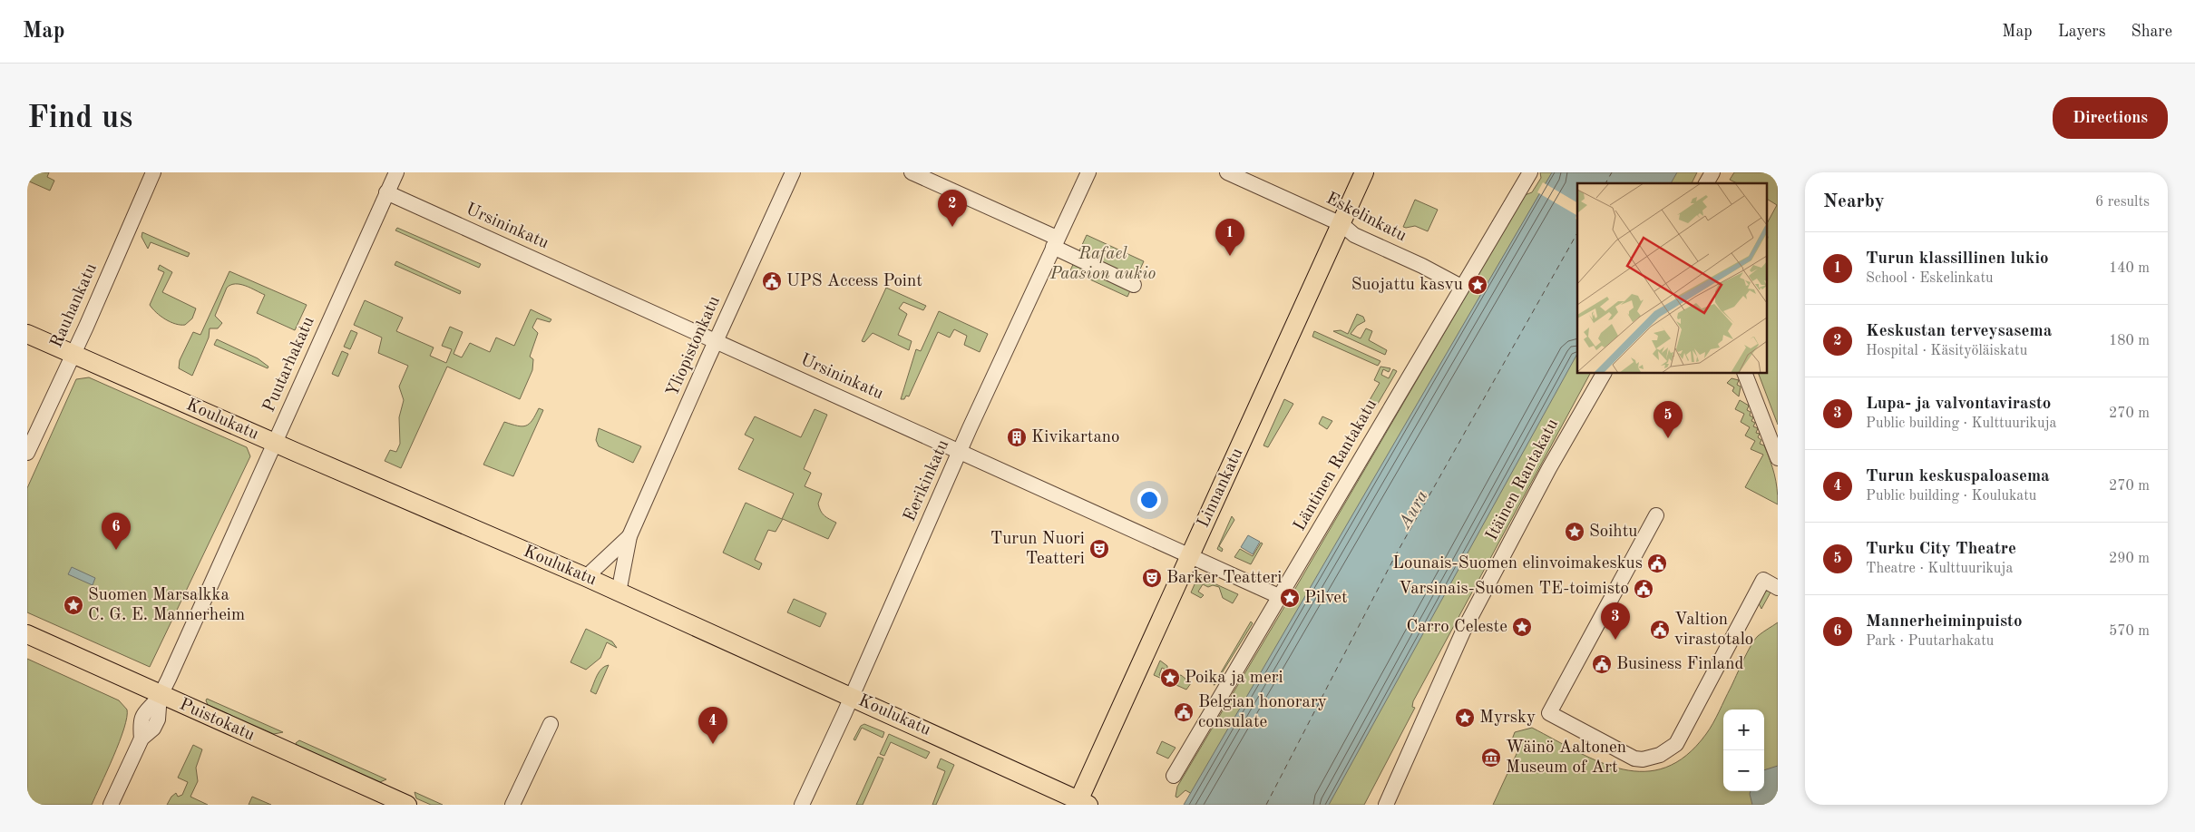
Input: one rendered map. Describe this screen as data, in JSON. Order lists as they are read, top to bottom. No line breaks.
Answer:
{"streets":{"main road":["Koulukatu","Linnankatu","Puistokatu"],"street":["Eskelinkatu","Ursininkatu","Rauhankatu","Yliopistonkatu","Puutarhakatu","Läntinen Rantakatu","Itäinen Rantakatu","Eerikinkatu"]},"crossings":[["Eskelinkatu","Läntinen Rantakatu"],["Eskelinkatu","Linnankatu"],["Ursininkatu","Yliopistonkatu"],["Ursininkatu","Puutarhakatu"],["Ursininkatu","Läntinen Rantakatu"],["Ursininkatu","Eerikinkatu"],["Ursininkatu","Linnankatu"],["Rauhankatu","Koulukatu"],["Yliopistonkatu","Koulukatu"],["Puutarhakatu","Koulukatu"],["Puutarhakatu","Puistokatu"],["Koulukatu","Eerikinkatu"],["Koulukatu","Linnankatu"]],"water":["Aura"],"parks":["Rafael Paasion aukio"],"places":{"public building":["UPS Access Point","Lounais-Suomen elinvoimakeskus","Varsinais-Suomen TE-toimisto","Valtion virastotalo","Business Finland","Belgian honorary consulate"],"place":["Suojattu kasvu","Soihtu","Pilvet","Suomen Marsalkka C. G. E. Mannerheim","Carro Celeste","Poika ja meri","Myrsky"],"building":["Kivikartano"],"theatre":["Turun Nuori Teatteri","Barker Teatteri"],"museum":["Wäinö Aaltonen Museum of Art"]},"page":{"header":"Map","nav":["Map","Layers","Share"],"buttons":"Directions","title":"Find us","heading":["Nearby","6 results"],"pins":["2","1","5","6","3","4"],"list":[{"mark":"1","name":"Turun klassillinen lukio","note":"School · Eskelinkatu","value":"140 m"},{"mark":"2","name":"Keskustan terveysasema","note":"Hospital · Käsityöläiskatu","value":"180 m"},{"mark":"3","name":"Lupa- ja valvontavirasto","note":"Public building · Kulttuurikuja","value":"270 m"},{"mark":"4","name":"Turun keskuspaloasema","note":"Public building · Koulukatu","value":"270 m"},{"mark":"5","name":"Turku City Theatre","note":"Theatre · Kulttuurikuja","value":"290 m"},{"mark":"6","name":"Mannerheiminpuisto","note":"Park · Puutarhakatu","value":"570 m"}],"map_buttons":["+","−"]}}
